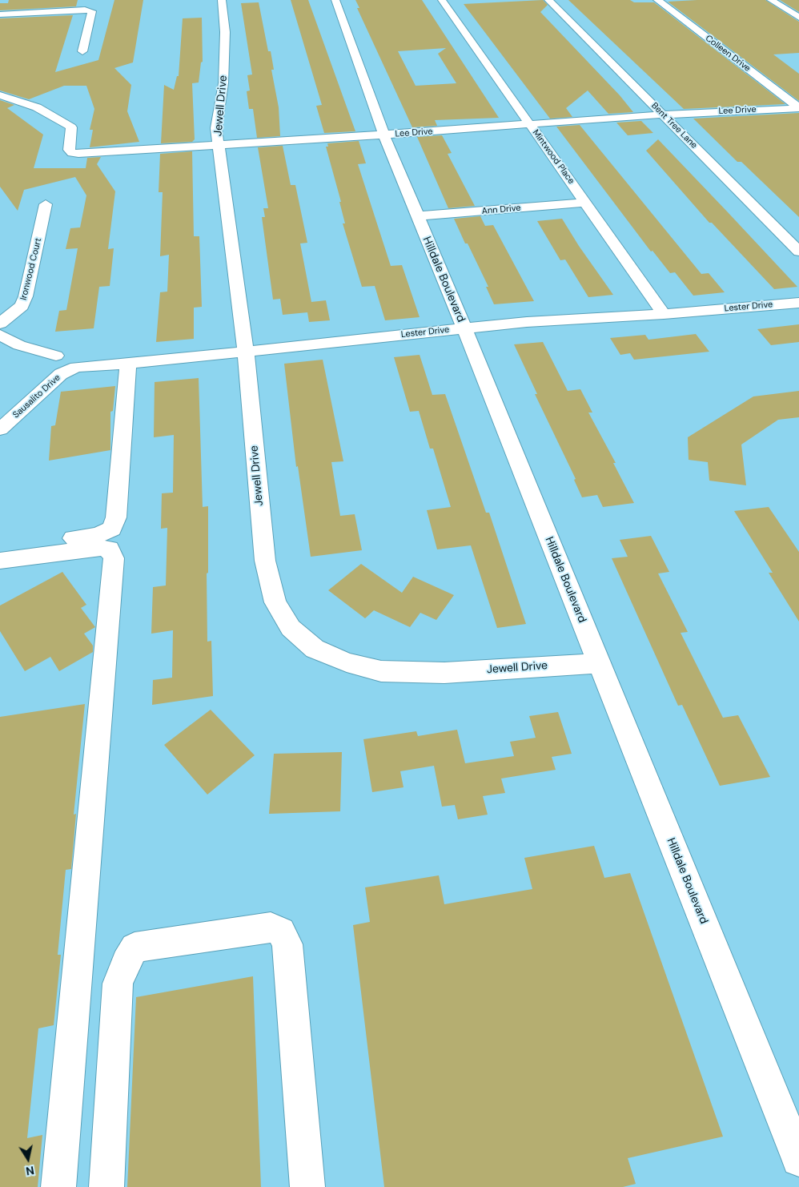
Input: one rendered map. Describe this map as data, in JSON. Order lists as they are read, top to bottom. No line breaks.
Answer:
{"streets":{"street":["Colleen Drive","Jewell Drive","Lee Drive","Bent Tree Lane","Mintwood Place","Ann Drive","Ironwood Court","Hilldale Boulevard","Lester Drive","Sausalito Drive"]},"crossings":[["Colleen Drive","Lee Drive"],["Jewell Drive","Lee Drive"],["Jewell Drive","Hilldale Boulevard"],["Jewell Drive","Lester Drive"],["Lee Drive","Bent Tree Lane"],["Lee Drive","Mintwood Place"],["Lee Drive","Hilldale Boulevard"],["Mintwood Place","Ann Drive"],["Mintwood Place","Lester Drive"],["Ann Drive","Hilldale Boulevard"],["Hilldale Boulevard","Lester Drive"],["Lester Drive","Sausalito Drive"]],"north":"bottom"}
